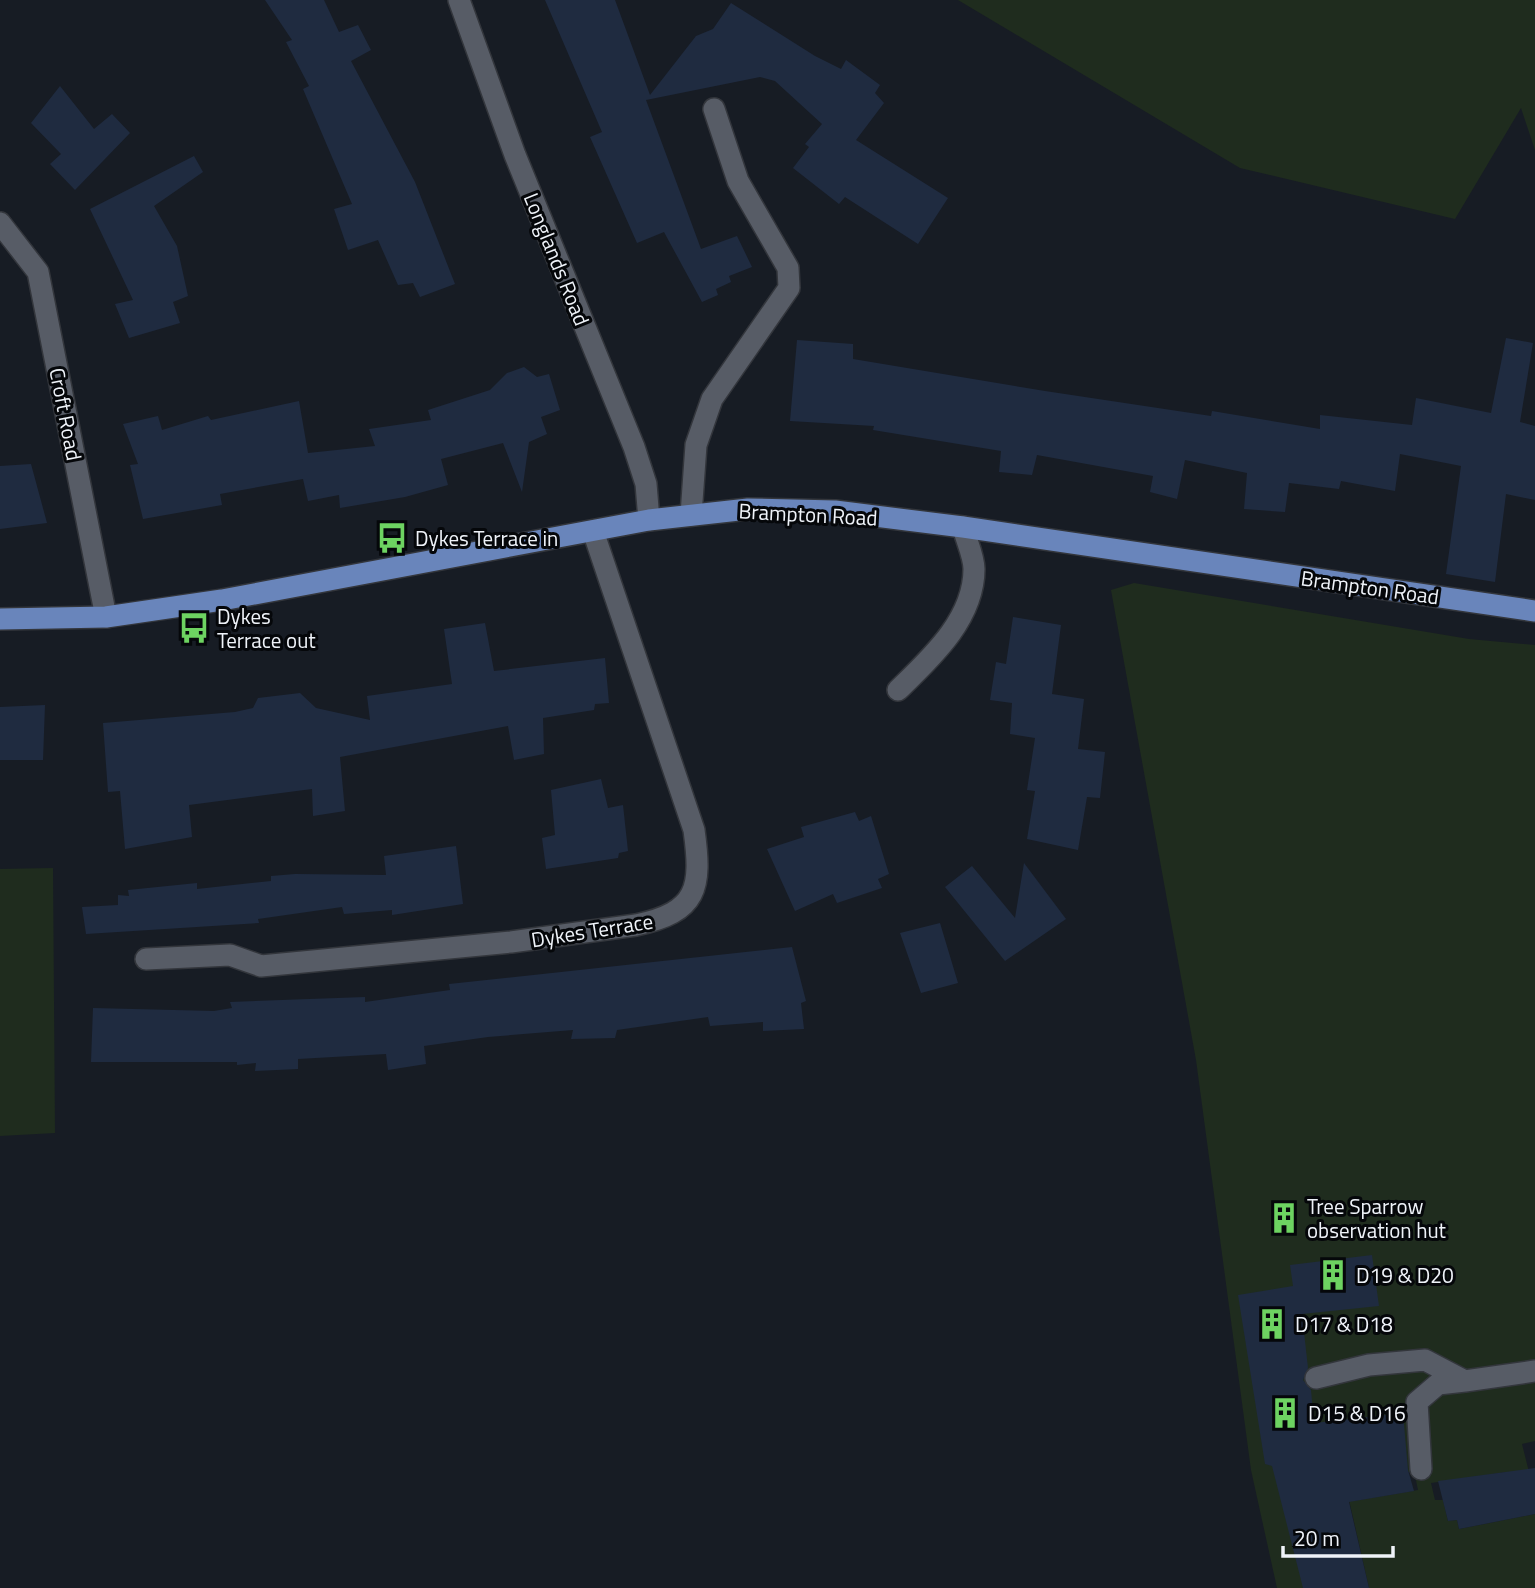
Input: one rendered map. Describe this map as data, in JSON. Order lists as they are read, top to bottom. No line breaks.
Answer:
{"streets":{"main road":["Brampton Road"],"street":["Longlands Road","Croft Road","Dykes Terrace"]},"crossings":[["Longlands Road","Brampton Road"],["Croft Road","Brampton Road"],["Brampton Road","Dykes Terrace"]],"places":{"bus stop":["Dykes Terrace in","Dykes Terrace out"],"building":["Tree Sparrow observation hut","D19 & D20","D17 & D18","D15 & D16"]},"scale_bar":"20 m"}
